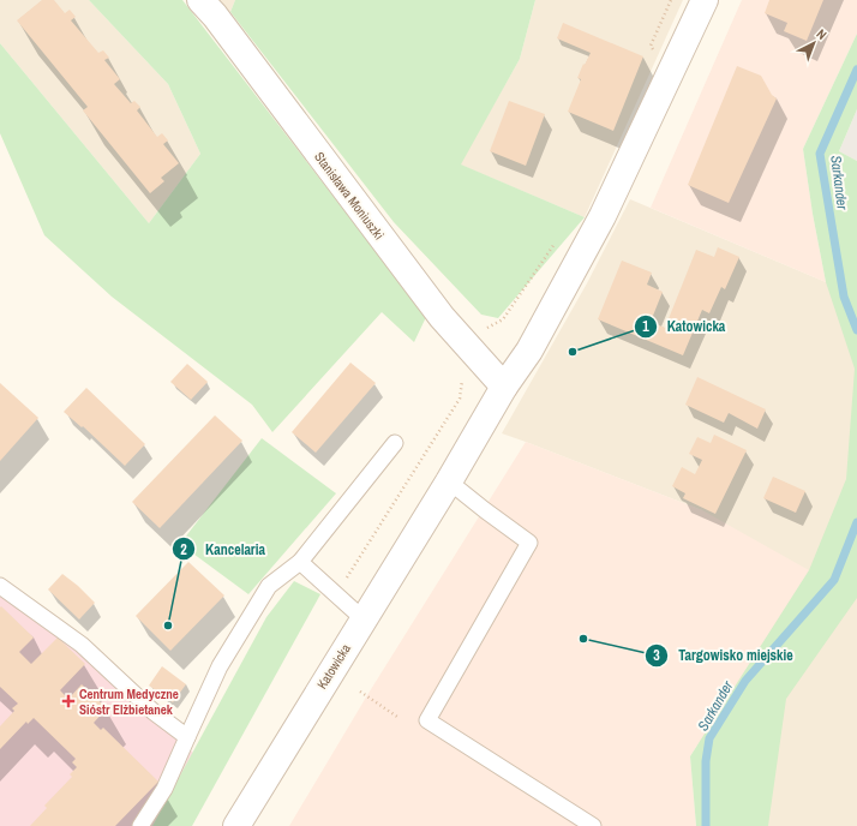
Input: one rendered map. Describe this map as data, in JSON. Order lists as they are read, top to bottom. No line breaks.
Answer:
{"streets":{"street":["Stanisława Moniuszki","Katowicka"]},"crossings":[["Stanisława Moniuszki","Katowicka"]],"water":["Sarkander"],"places":{"other":["Katowicka","Kancelaria","Targowisko miejskie"],"health":["Centrum Medyczne Sióstr Elżbietanek"]},"north":"top right"}
